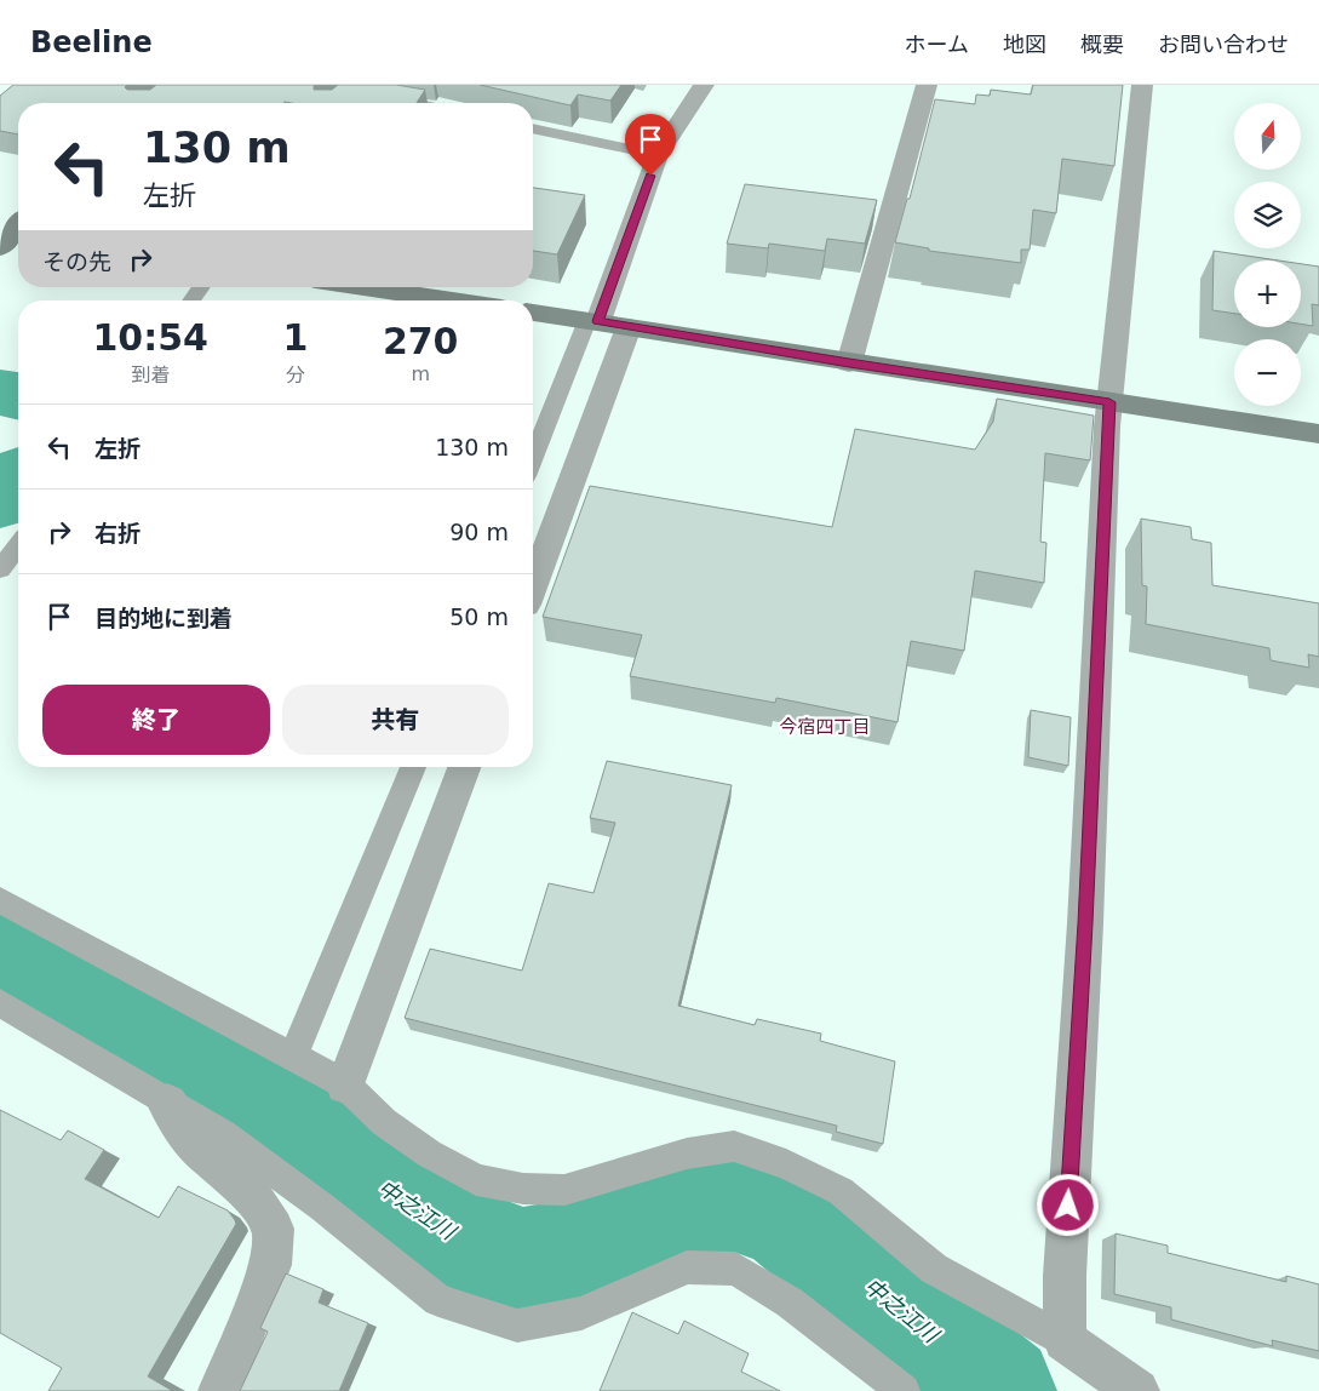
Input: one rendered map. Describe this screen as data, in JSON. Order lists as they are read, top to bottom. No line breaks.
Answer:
{"districts":["今宿四丁目"],"water":["中之江川"],"north":"top","page":{"header":"Beeline","nav":["ホーム","地図","概要","お問い合わせ"],"map_buttons":["+","−"],"turn":["130 m","左折"],"then":"その先","eta":["10:54","到着","1","分","270","m"],"list":[{"name":"左折","value":"130 m"},{"name":"右折","value":"90 m"},{"name":"目的地に到着","value":"50 m"}],"buttons":["終了","共有"]}}
